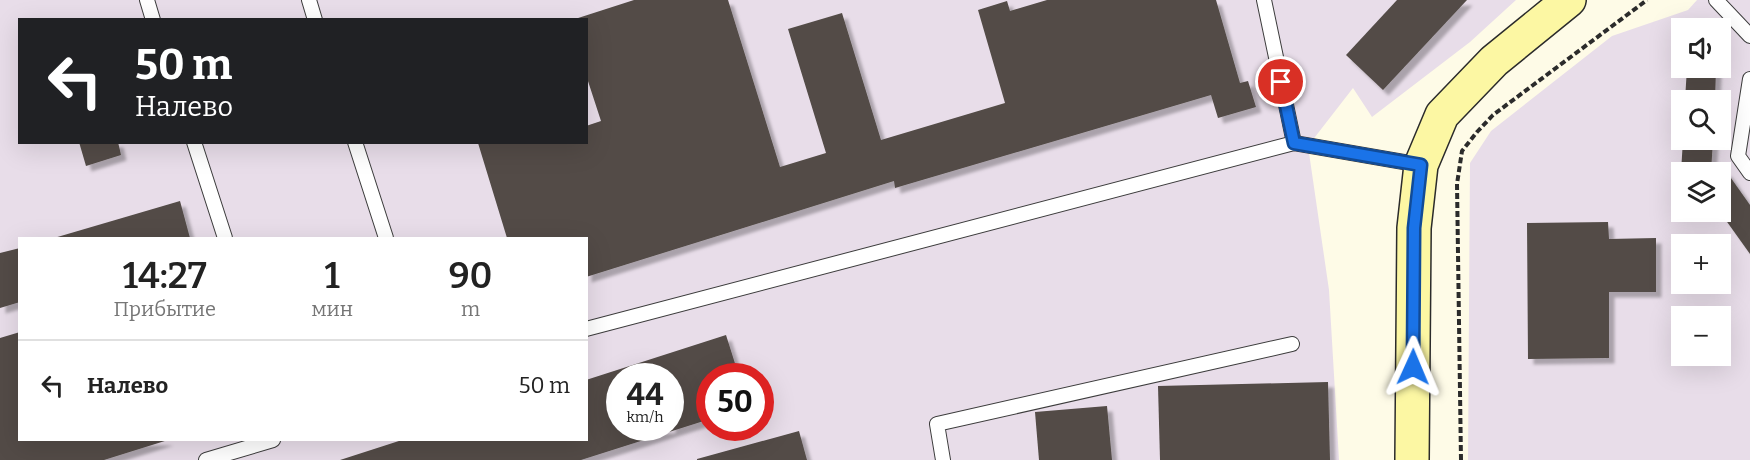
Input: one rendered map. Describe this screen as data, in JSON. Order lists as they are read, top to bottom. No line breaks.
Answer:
{"page":{"map_buttons":["+","−"],"turn":["50 m","Налево"],"eta":["14:27","Прибытие","1","мин","90","m"],"list":[{"name":"Налево","value":"50 m"}],"speed":"44 km/h","limit":"50"}}
